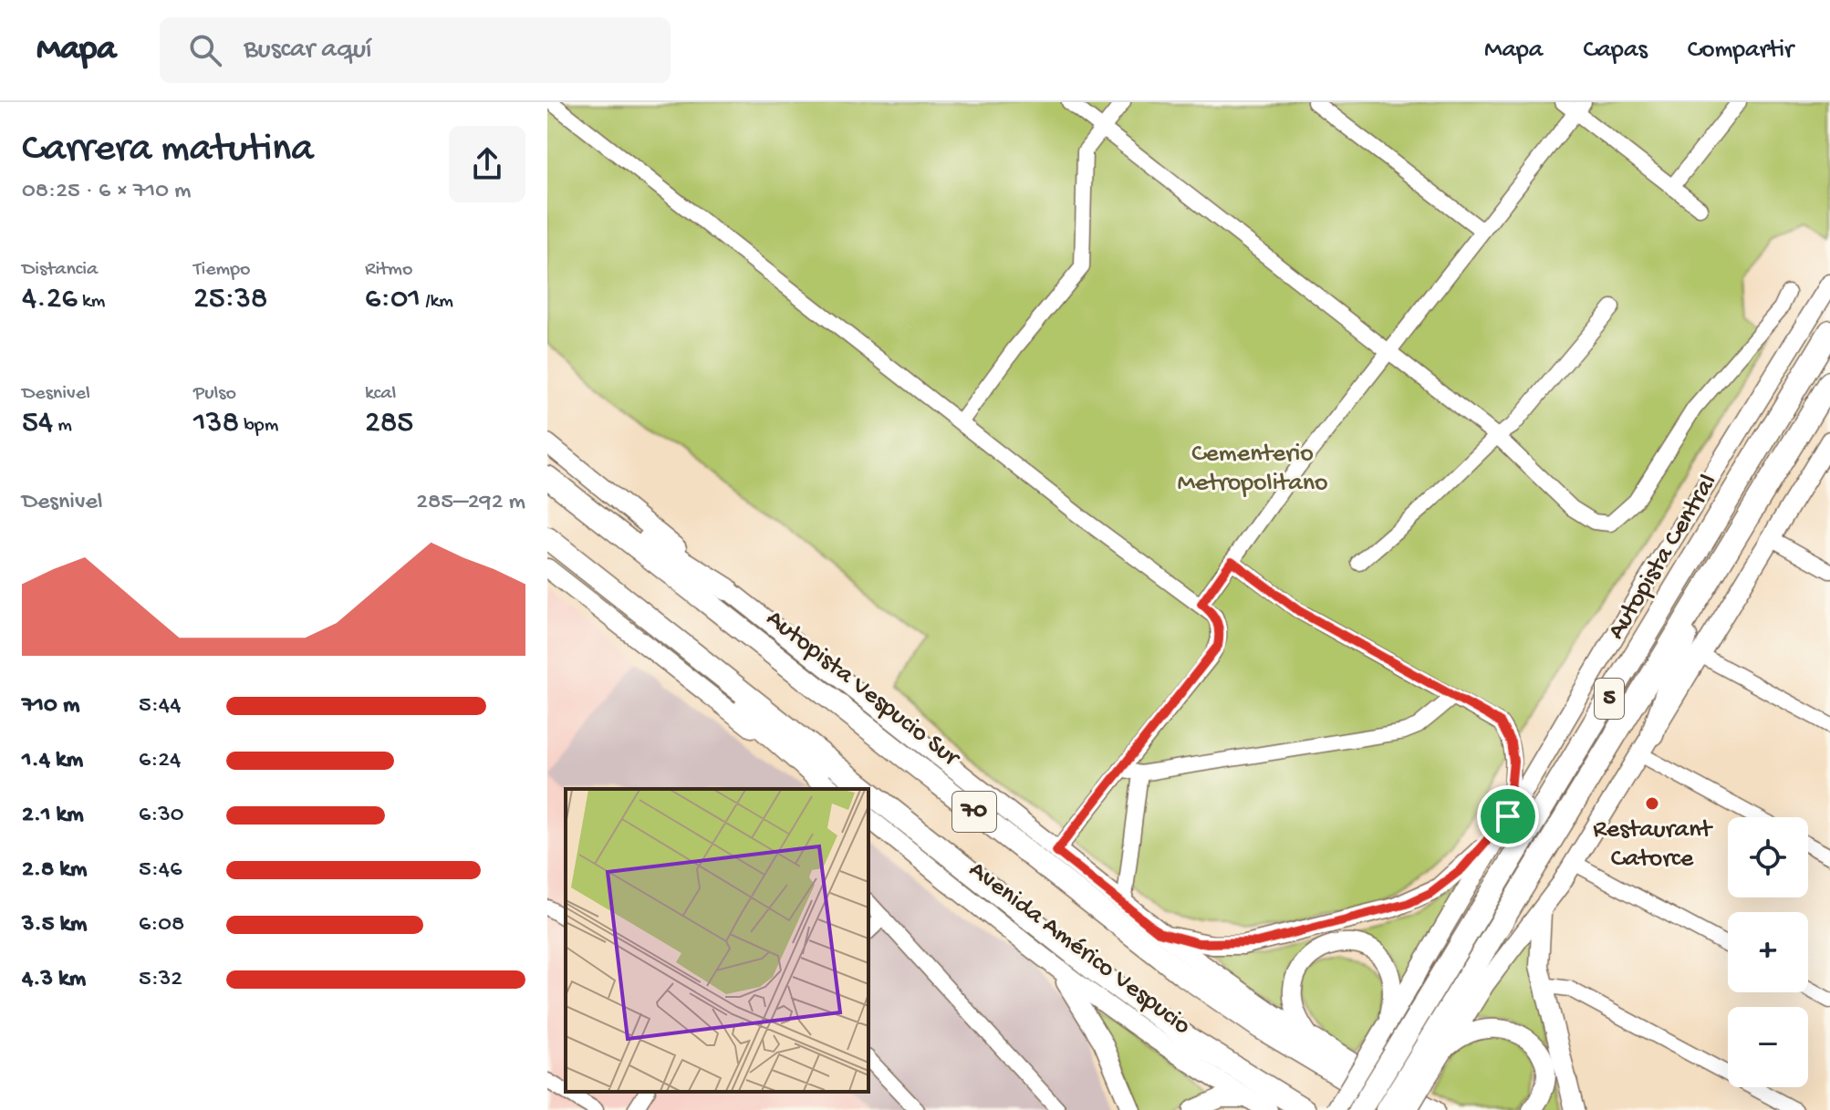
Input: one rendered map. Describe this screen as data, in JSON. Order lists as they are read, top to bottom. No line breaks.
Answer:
{"streets":{"highway":["Autopista Central","Autopista Vespucio Sur","5","70"],"main road":["Avenida Américo Vespucio"]},"parks":["Cementerio Metropolitano"],"places":["Restaurant Catorce"],"page":{"header":"Mapa","search":"Buscar aquí","nav":["Mapa","Capas","Compartir"],"heading":["Carrera matutina","08:25 · 6 × 710 m"],"stats":[["Distancia","4.26 km"],["Tiempo","25:38"],["Ritmo","6:01 /km"],["Desnivel","54 m"],["Pulso","138 bpm"],["kcal","285"]],"chart":["Desnivel","285–292 m"],"list":[{"name":"710 m","note":"5:44"},{"name":"1.4 km","note":"6:24"},{"name":"2.1 km","note":"6:30"},{"name":"2.8 km","note":"5:46"},{"name":"3.5 km","note":"6:08"},{"name":"4.3 km","note":"5:32"}],"map_buttons":["+","−"]}}
